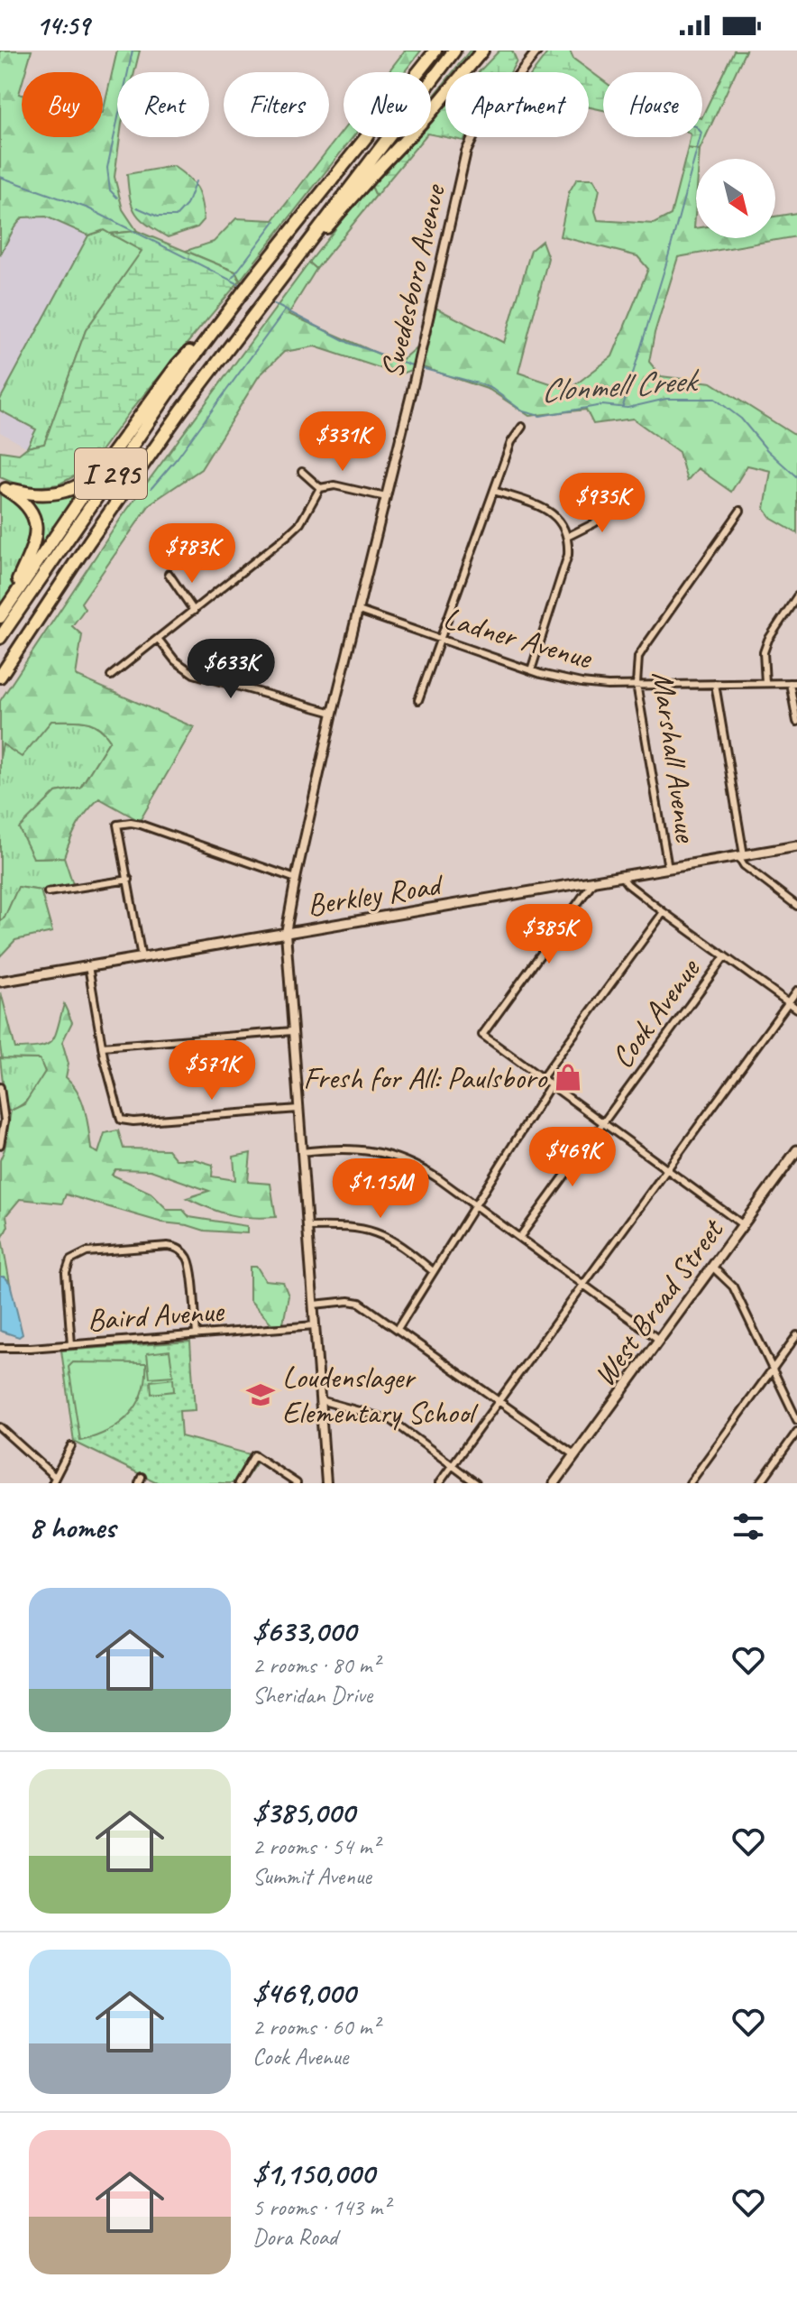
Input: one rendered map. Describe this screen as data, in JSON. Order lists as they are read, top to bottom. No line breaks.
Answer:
{"streets":{"highway":["I 295"],"main road":["Berkley Road","West Broad Street"],"street":["Swedesboro Avenue","Ladner Avenue","Marshall Avenue","Cook Avenue","Baird Avenue"]},"crossings":[["Swedesboro Avenue","Ladner Avenue"],["Swedesboro Avenue","Berkley Road"],["Swedesboro Avenue","Baird Avenue"],["Ladner Avenue","Marshall Avenue"],["Marshall Avenue","Berkley Road"]],"water":["Clonmell Creek"],"places":{"shop":["Fresh for All: Paulsboro"],"school or university":["Loudenslager Elementary School"]},"north":"bottom right","page":{"status":"14:59","chip":["Buy","Rent","Filters","New","Apartment","House"],"price":["$331K","$935K","$783K","$633K","$385K","$571K","$469K","$1.15M"],"heading":"8 homes","list":[{"name":"$633,000","note":"2 rooms · 80 m² · Sheridan Drive"},{"name":"$385,000","note":"2 rooms · 54 m² · Summit Avenue"},{"name":"$469,000","note":"2 rooms · 60 m² · Cook Avenue"},{"name":"$1,150,000","note":"5 rooms · 143 m² · Dora Road"}]}}
